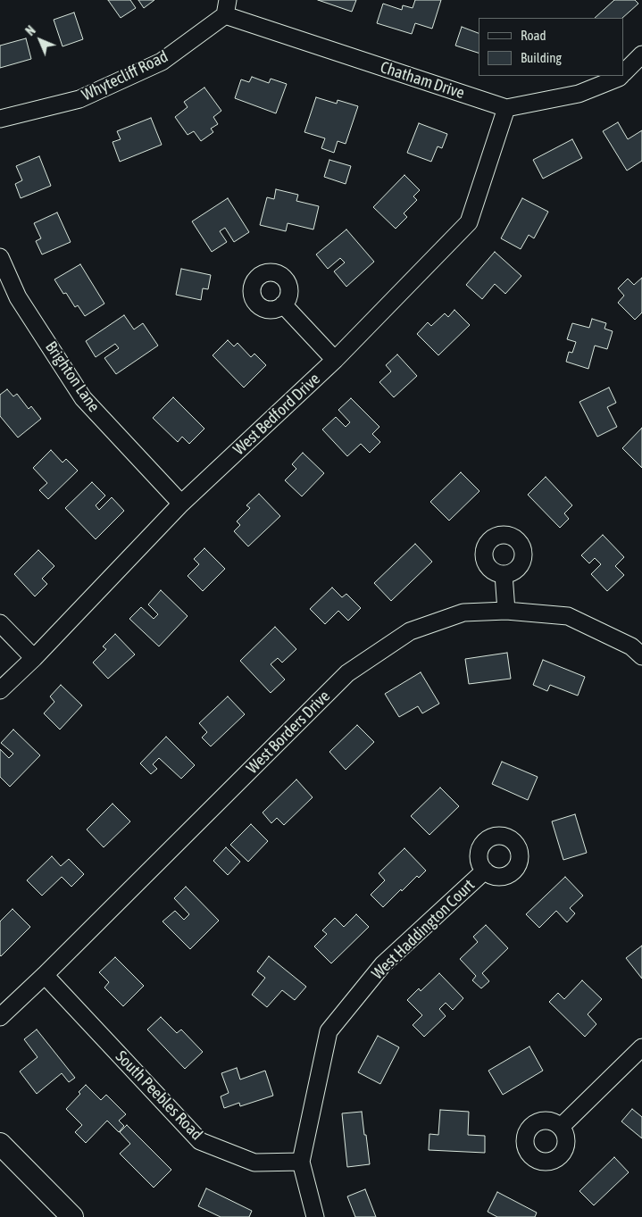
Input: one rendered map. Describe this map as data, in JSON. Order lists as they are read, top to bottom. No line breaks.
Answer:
{"streets":{"street":["Whytecliff Road","Chatham Drive","Brighton Lane","West Bedford Drive","West Borders Drive","West Haddington Court","South Peebles Road"]},"crossings":[["Whytecliff Road","Chatham Drive"],["Chatham Drive","West Bedford Drive"],["Brighton Lane","West Bedford Drive"],["West Borders Drive","South Peebles Road"],["West Haddington Court","South Peebles Road"]],"legend":["Road","Building"],"north":"top left"}
